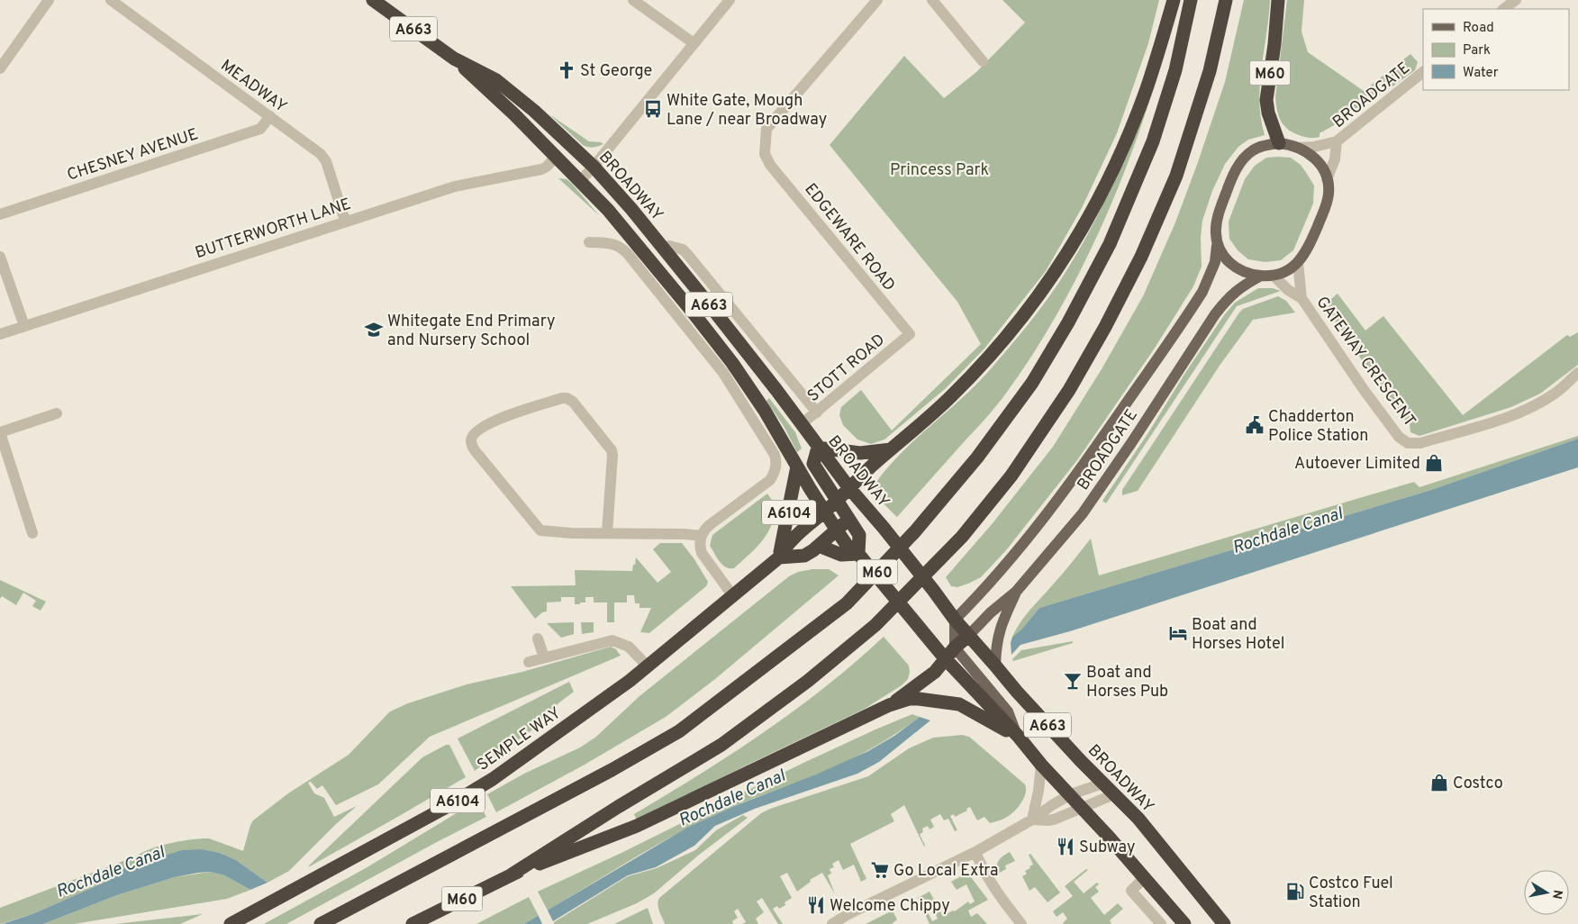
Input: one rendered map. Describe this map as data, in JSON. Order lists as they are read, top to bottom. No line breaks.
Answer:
{"streets":{"highway":["A663","M60","BROADWAY","A6104","SEMPLE WAY"],"main road":["BROADGATE"],"street":["MEADWAY","CHESNEY AVENUE","BUTTERWORTH LANE","EDGEWARE ROAD","GATEWAY CRESCENT","STOTT ROAD"]},"crossings":[["M60","BROADGATE"],["M60","BROADWAY"],["M60","GATEWAY CRESCENT"],["MEADWAY","CHESNEY AVENUE"],["MEADWAY","BUTTERWORTH LANE"],["BROADGATE","BROADWAY"],["BROADGATE","GATEWAY CRESCENT"],["BROADWAY","BUTTERWORTH LANE"],["BROADWAY","STOTT ROAD"],["BROADWAY","A6104"],["EDGEWARE ROAD","STOTT ROAD"],["A6104","SEMPLE WAY"]],"water":["Rochdale Canal"],"parks":["Princess Park"],"places":{"church":["St George"],"bus stop":["White Gate, Mough Lane / near Broadway"],"school or university":["Whitegate End Primary and Nursery School"],"public building":["Chadderton Police Station"],"shop":["Autoever Limited","Costco"],"hotel":["Boat and Horses Hotel"],"bar":["Boat and Horses Pub"],"restaurant":["Subway","Welcome Chippy"],"supermarket":["Go Local Extra"],"fuel station":["Costco Fuel Station"]},"legend":["Road","Park","Water"],"north":"right"}
